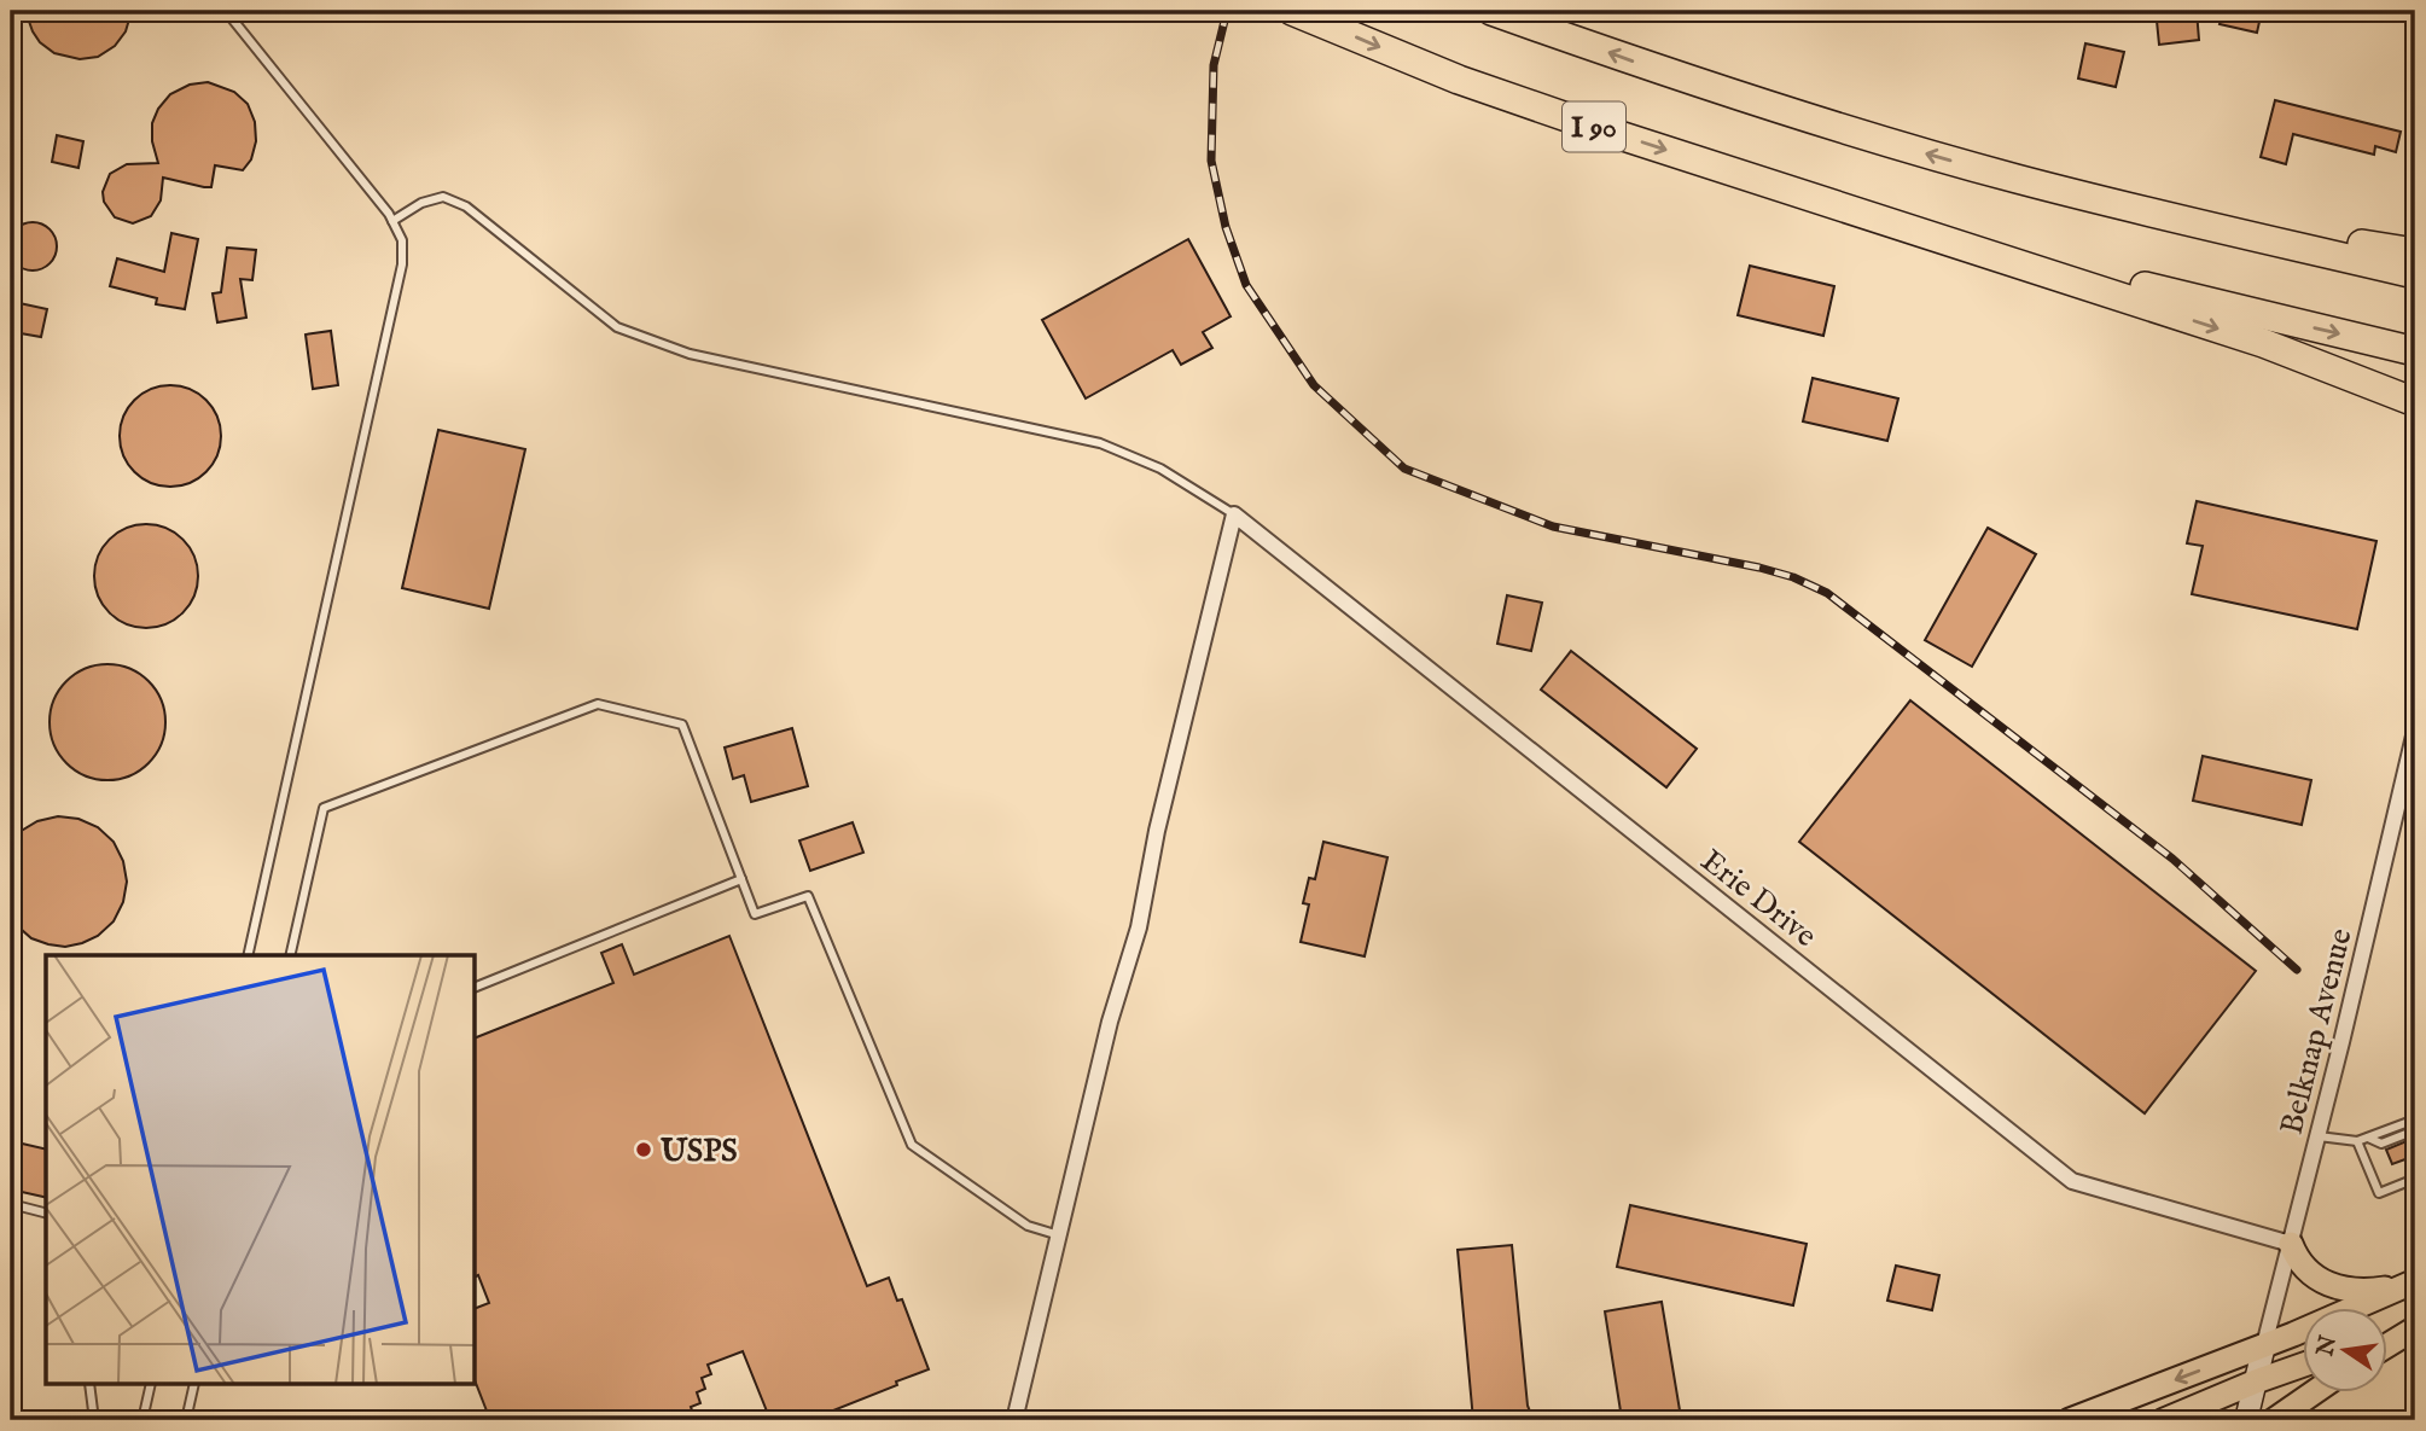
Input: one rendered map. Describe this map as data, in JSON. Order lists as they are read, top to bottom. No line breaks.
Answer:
{"streets":{"highway":["I 90"],"street":["Erie Drive","Belknap Avenue"]},"crossings":[["Erie Drive","Belknap Avenue"]],"places":["USPS"],"north":"left"}
